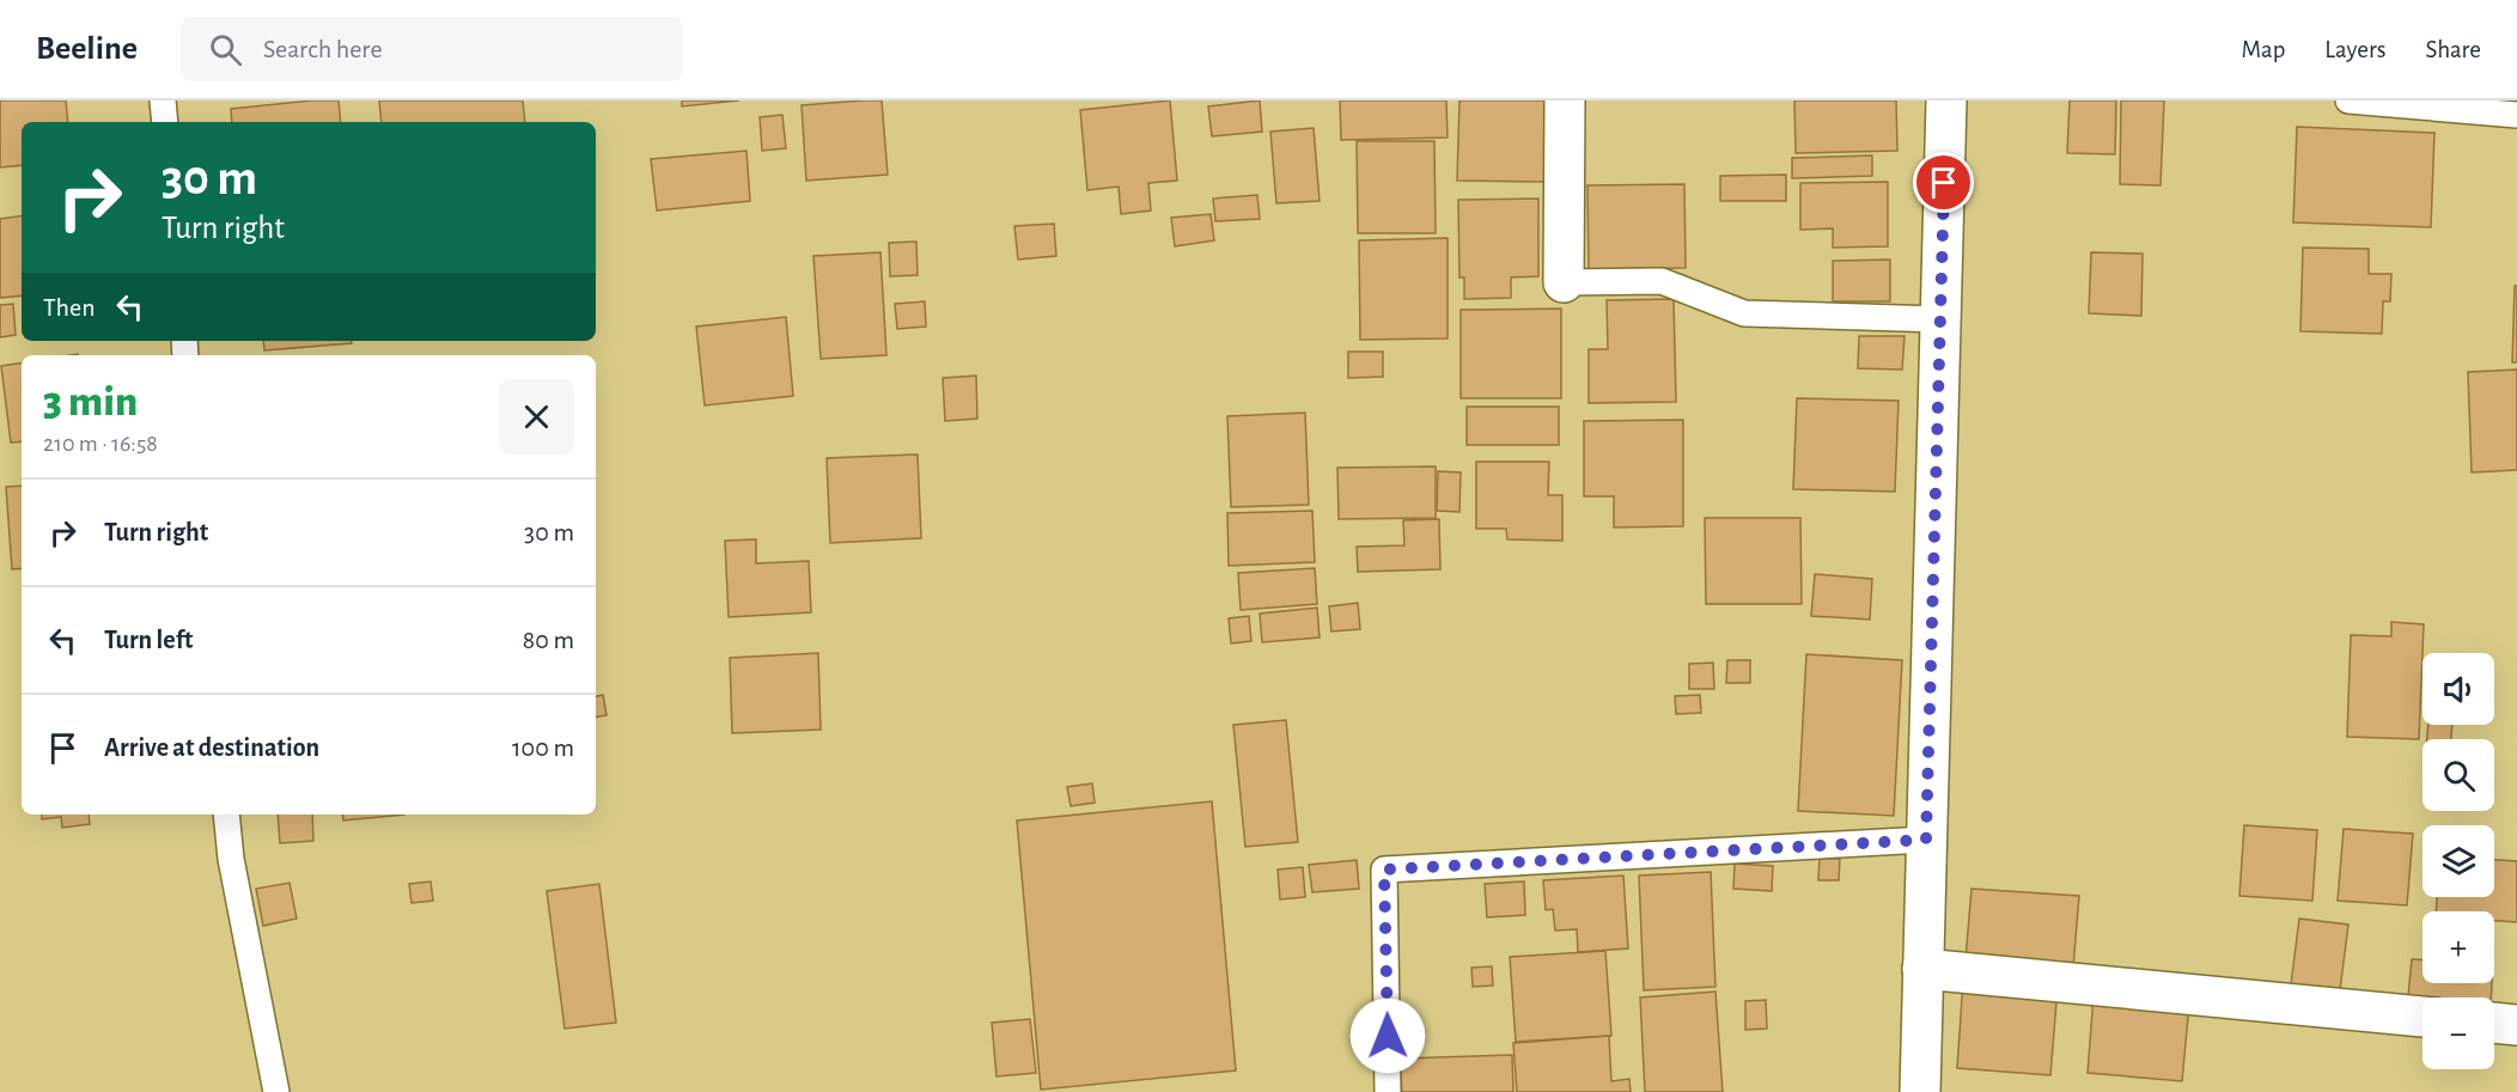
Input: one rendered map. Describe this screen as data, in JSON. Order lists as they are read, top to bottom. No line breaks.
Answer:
{"page":{"header":"Beeline","search":"Search here","nav":["Map","Layers","Share"],"turn":["30 m","Turn right"],"then":"Then","heading":["3 min","210 m · 16:58"],"list":[{"name":"Turn right","value":"30 m"},{"name":"Turn left","value":"80 m"},{"name":"Arrive at destination","value":"100 m"}],"map_buttons":["+","−"]}}
